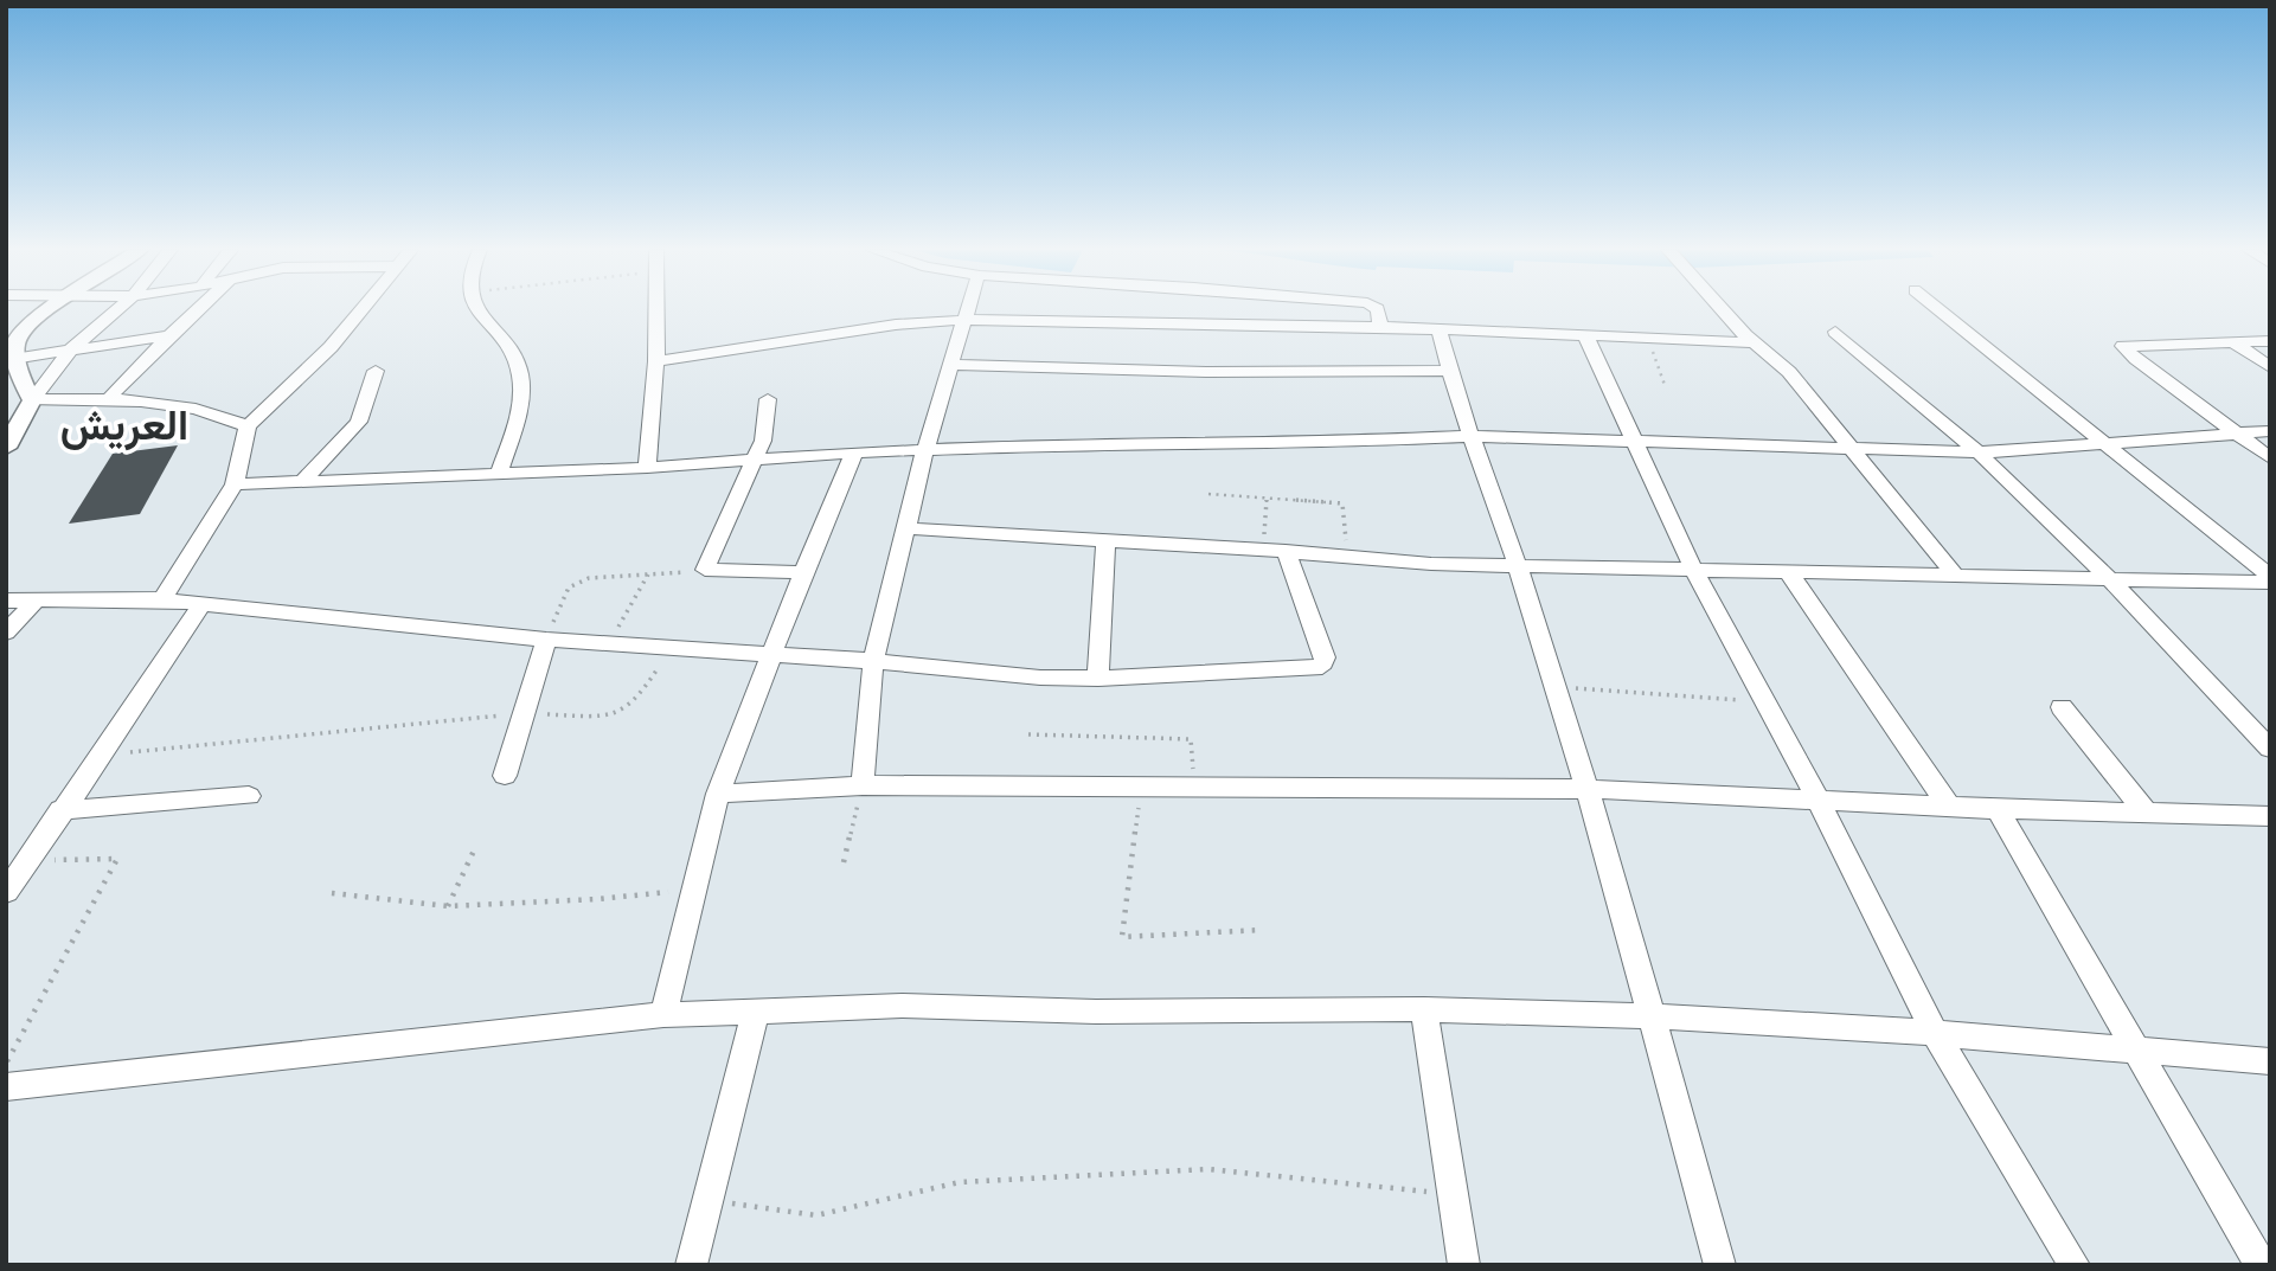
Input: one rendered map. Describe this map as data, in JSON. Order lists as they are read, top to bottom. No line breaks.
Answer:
{"districts":["العريش"]}
